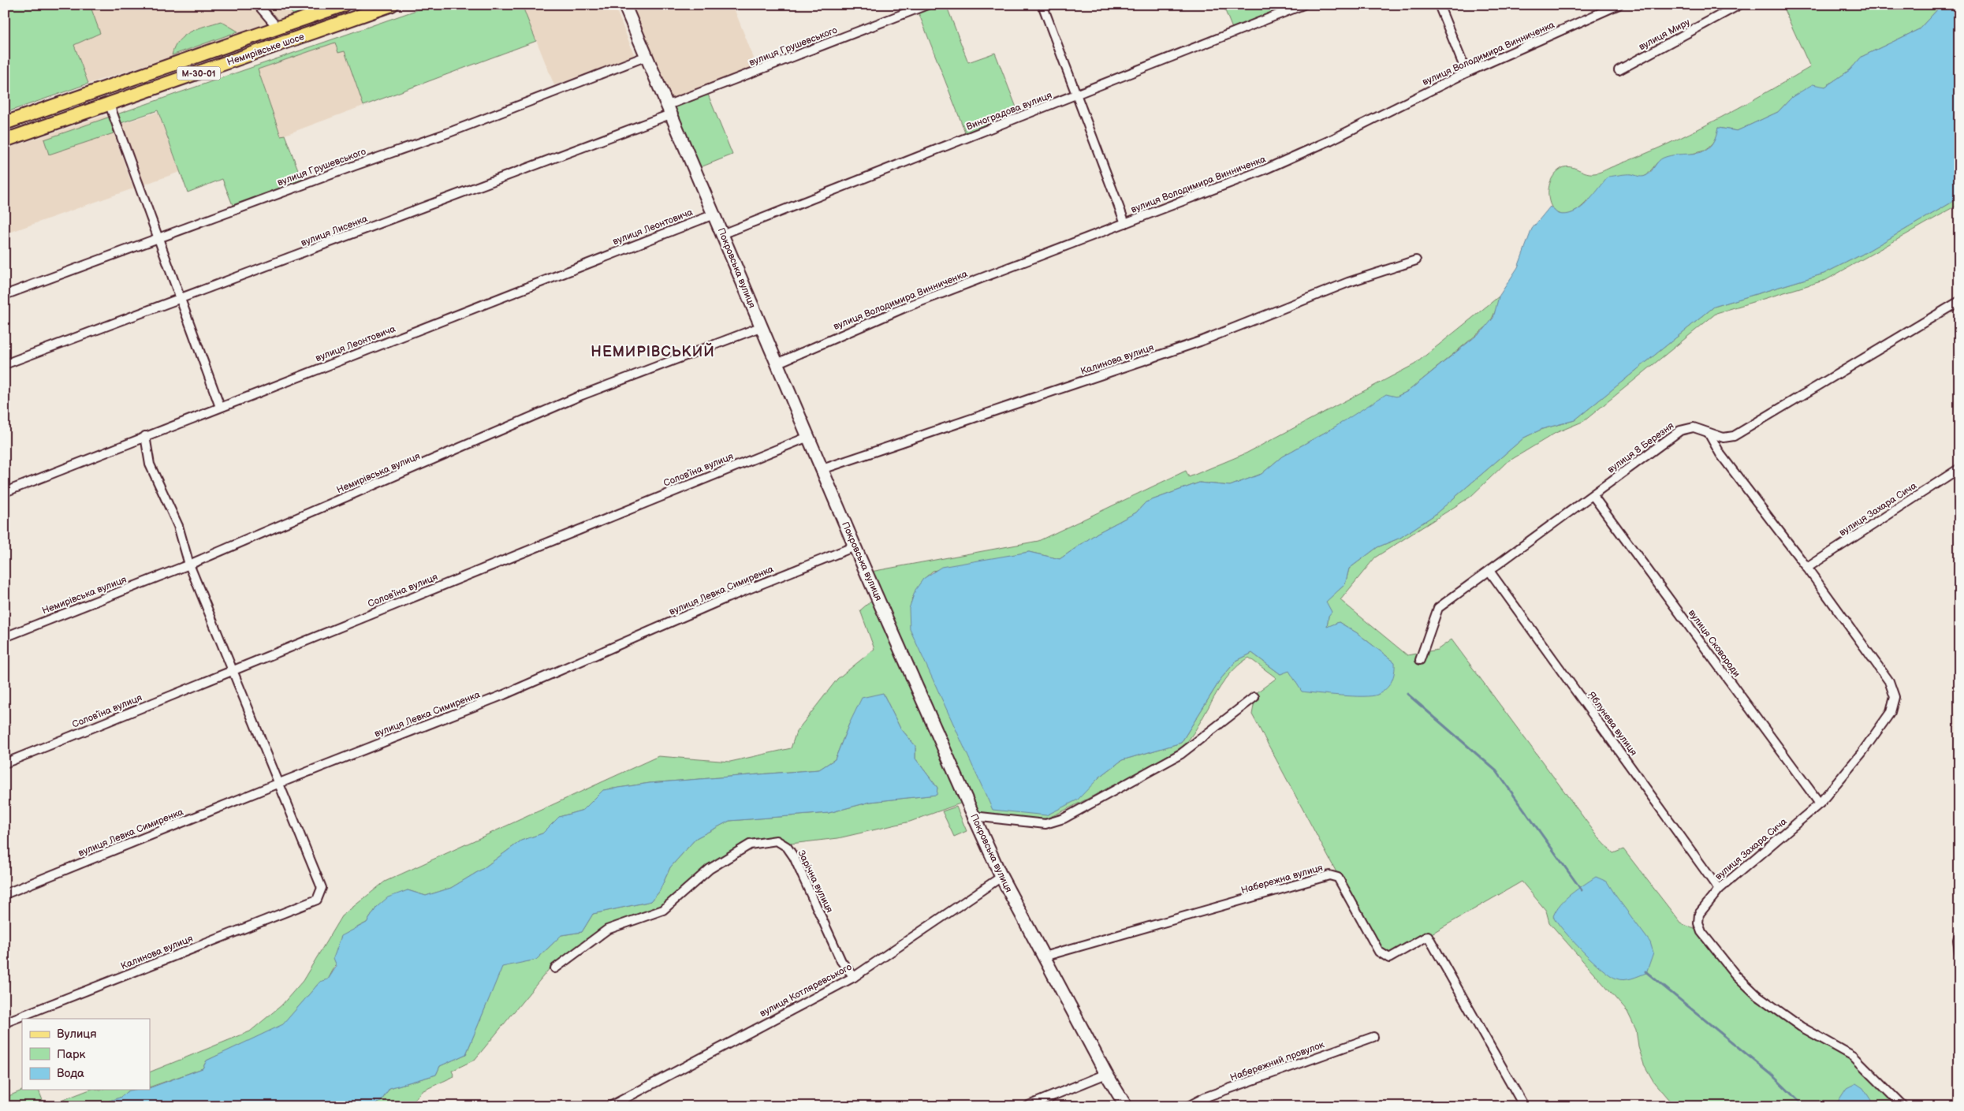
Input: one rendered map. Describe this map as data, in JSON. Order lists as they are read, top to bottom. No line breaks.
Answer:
{"streets":{"main road":["Немирівське шосе","М-30-01"],"street":["вулиця Миру","вулиця Грушевського","вулиця Володимира Винниченка","Виноградова вулиця","вулиця Леонтовича","вулиця Лисенка","Покровська вулиця","Калинова вулиця","вулиця 8 Березня","Соловʼїна вулиця","Немирівська вулиця","вулиця Захара Сича","вулиця Левка Симиренка","вулиця Сковороди","Яблунева вулиця","Набережна вулиця","Зарічна вулиця","вулиця Котляревського","Набережний провулок"]},"crossings":[["вулиця Грушевського","вулиця Лисенка"],["вулиця Грушевського","Покровська вулиця"],["вулиця Володимира Винниченка","Покровська вулиця"],["Виноградова вулиця","Покровська вулиця"],["вулиця Леонтовича","Покровська вулиця"],["вулиця Лисенка","Покровська вулиця"],["Покровська вулиця","Калинова вулиця"],["Покровська вулиця","Соловʼїна вулиця"],["Покровська вулиця","Немирівська вулиця"],["Покровська вулиця","вулиця Левка Симиренка"],["Покровська вулиця","Набережна вулиця"],["Покровська вулиця","вулиця Котляревського"],["Калинова вулиця","вулиця Левка Симиренка"],["вулиця 8 Березня","вулиця Захара Сича"],["вулиця 8 Березня","вулиця Сковороди"],["вулиця 8 Березня","Яблунева вулиця"],["вулиця Захара Сича","вулиця Сковороди"],["вулиця Захара Сича","Яблунева вулиця"],["Зарічна вулиця","вулиця Котляревського"]],"districts":["НЕМИРІВСЬКИЙ"],"legend":["Вулиця","Парк","Вода"]}
